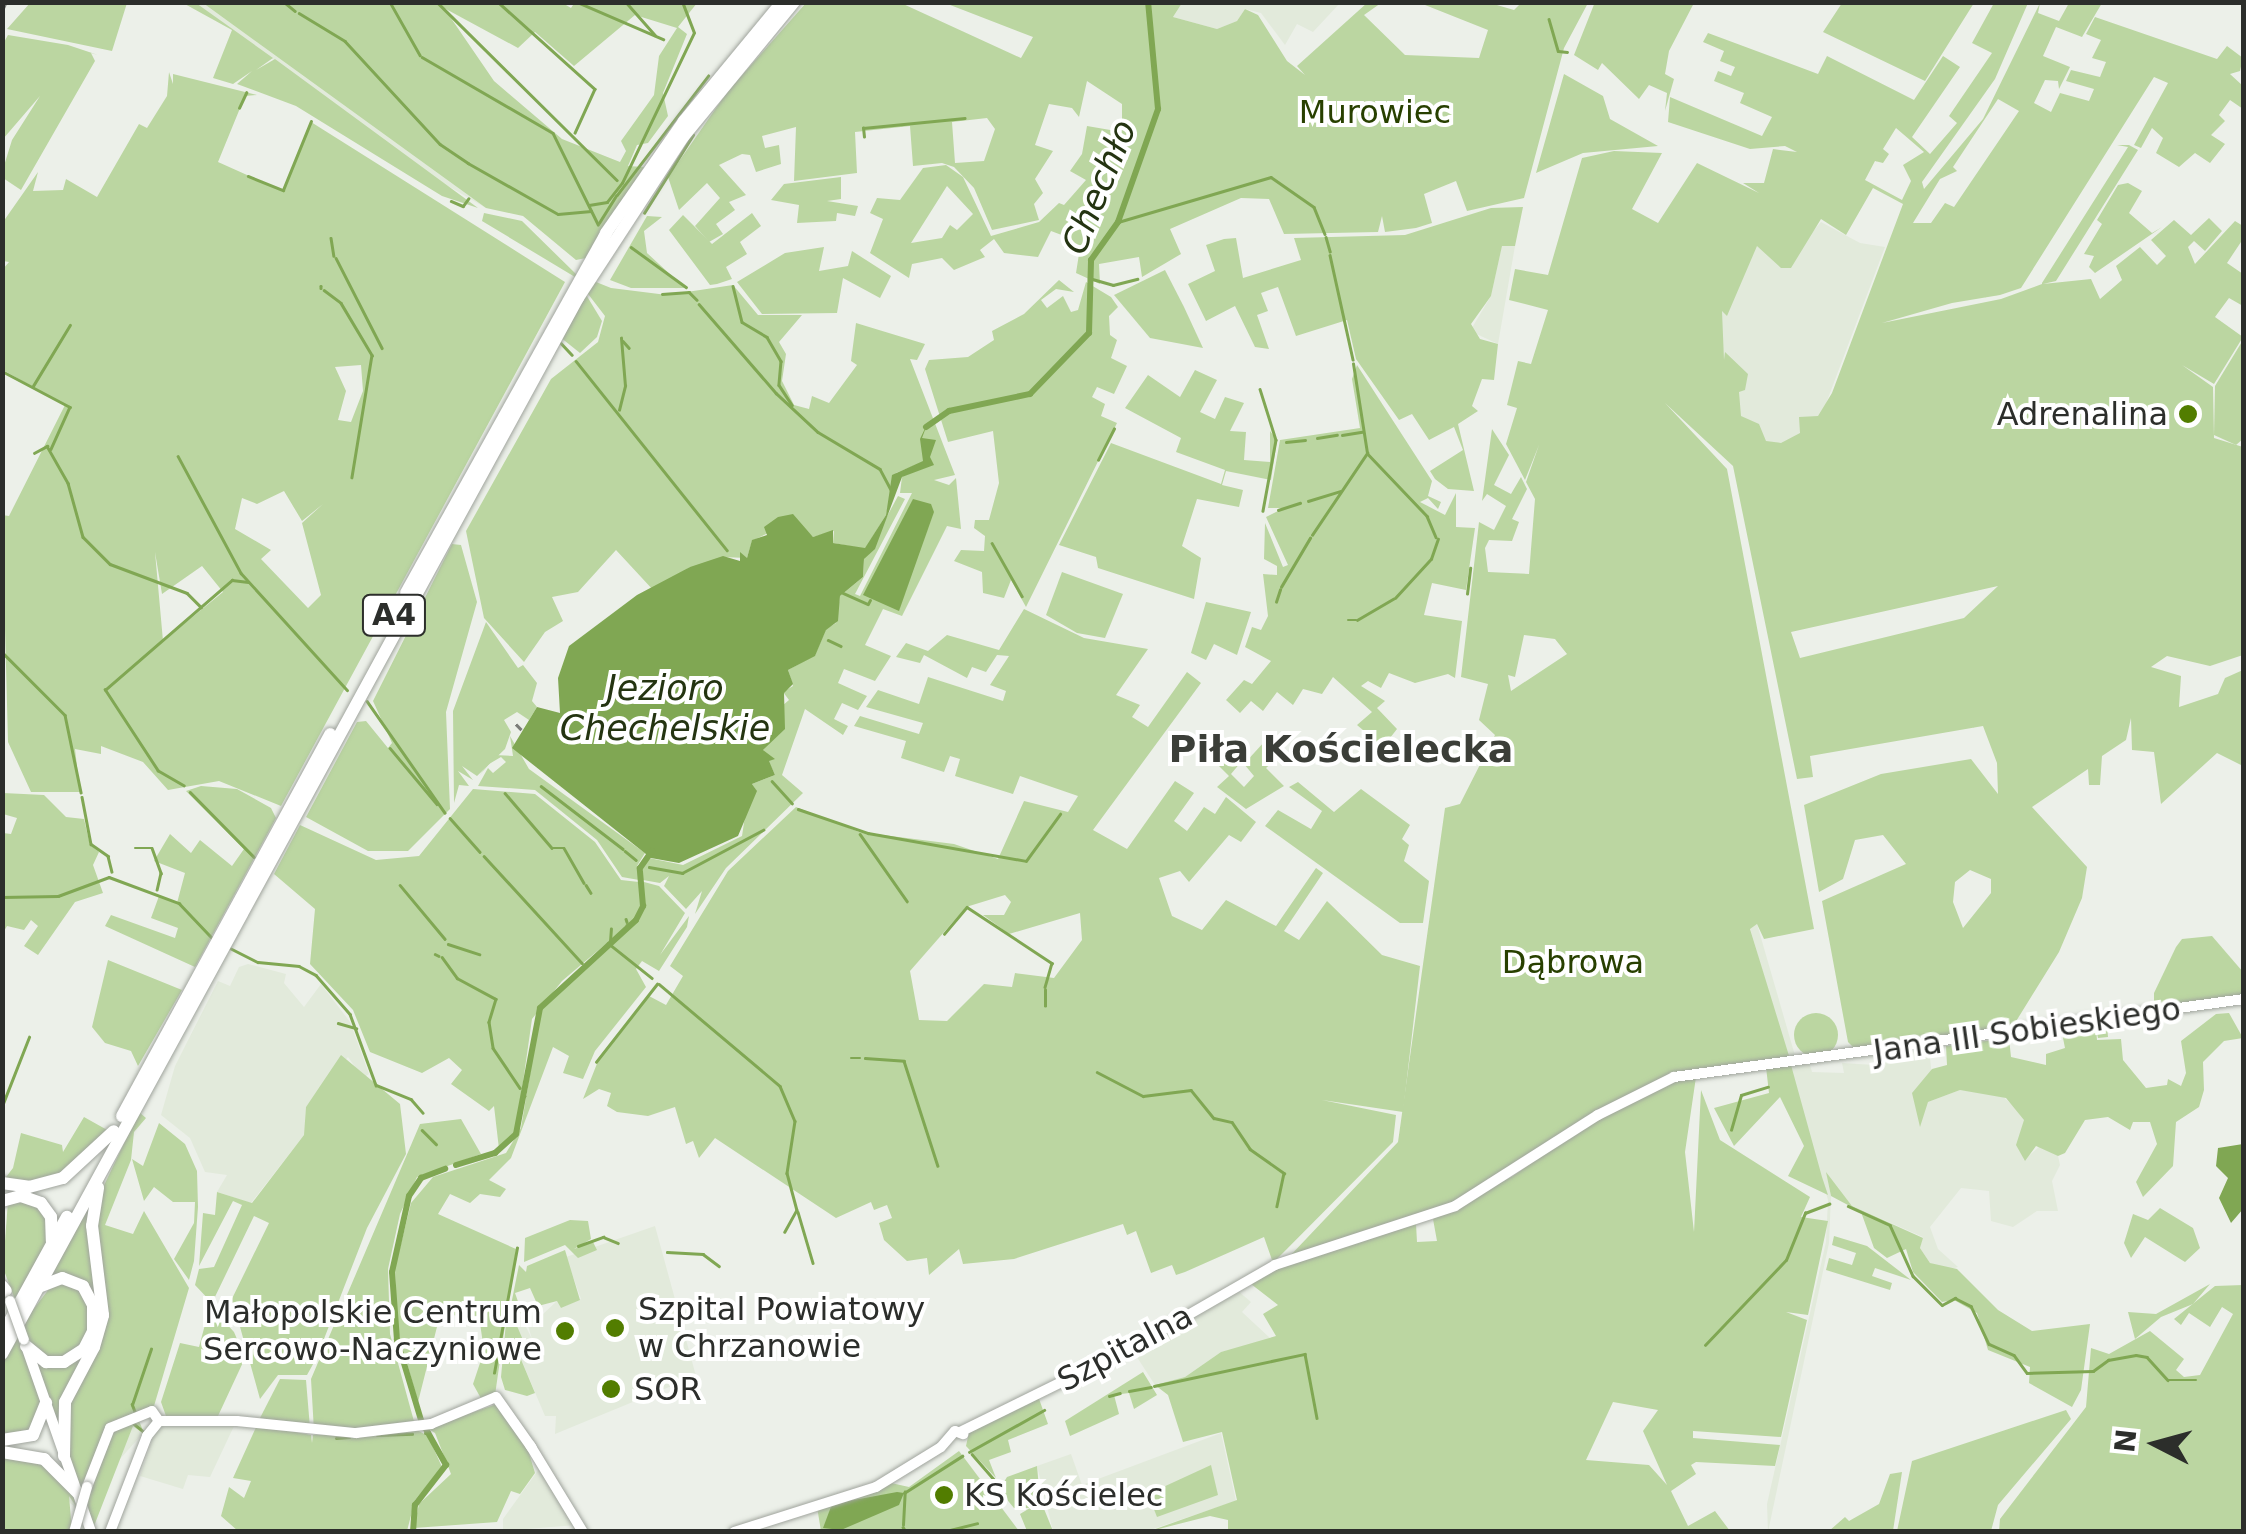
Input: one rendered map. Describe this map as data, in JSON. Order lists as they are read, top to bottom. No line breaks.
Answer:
{"streets":{"highway":["A4"],"main road":["Jana III Sobieskiego","Szpitalna"]},"crossings":[["Jana III Sobieskiego","Szpitalna"]],"districts":["Piła Kościelecka"],"water":["Chechło","Jezioro Chechelskie"],"parks":["Murowiec","Dąbrowa"],"places":["Adrenalina","Szpital Powiatowy w Chrzanowie","Małopolskie Centrum Sercowo-Naczyniowe","SOR","KS Kościelec"],"north":"left"}
